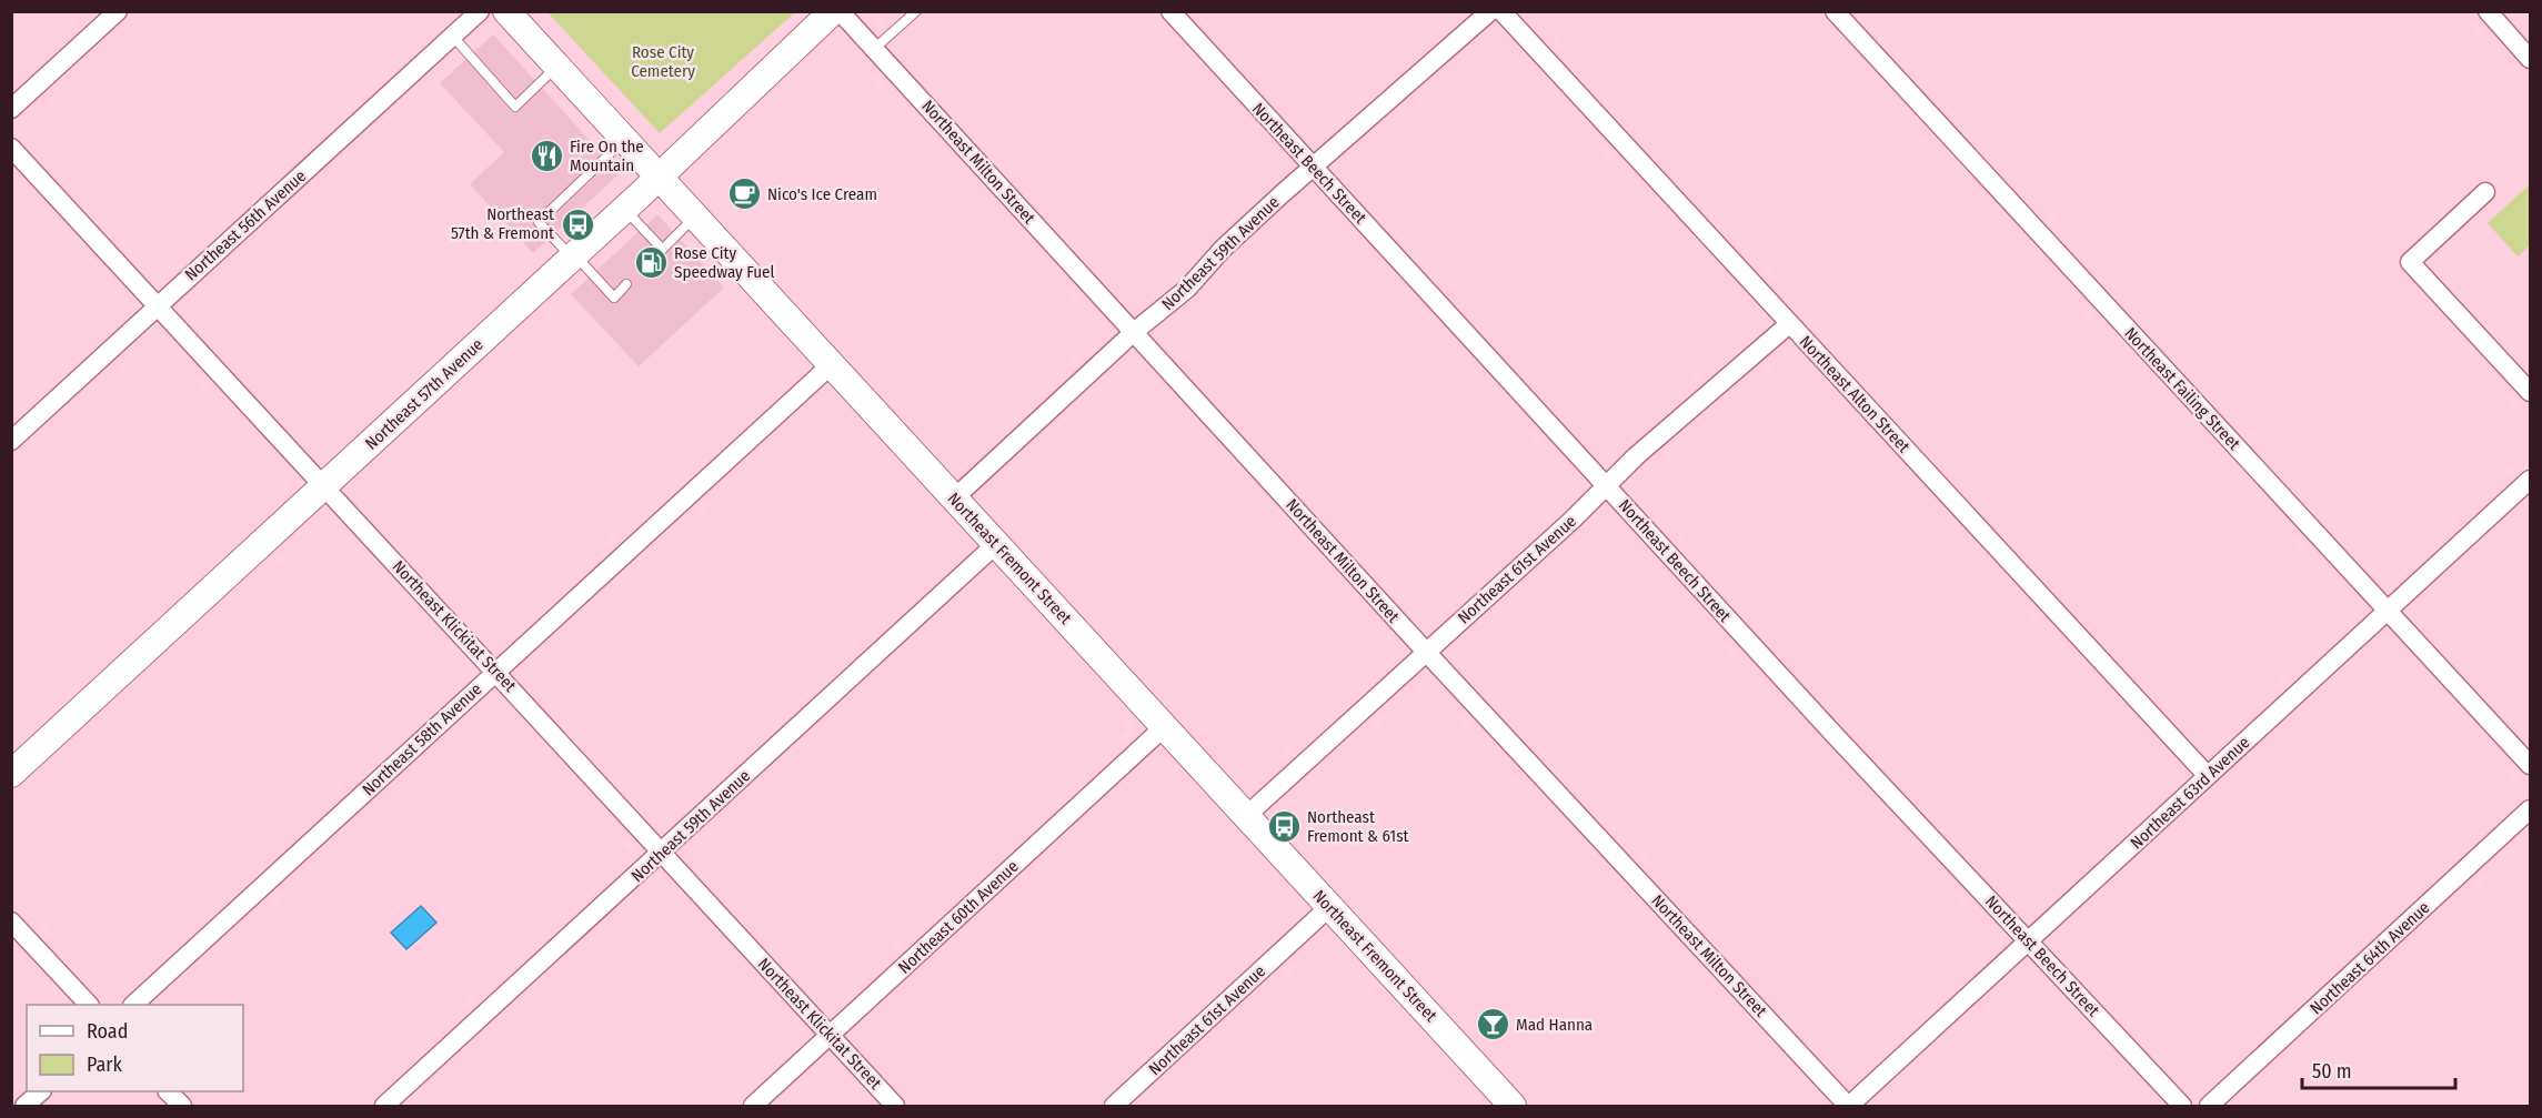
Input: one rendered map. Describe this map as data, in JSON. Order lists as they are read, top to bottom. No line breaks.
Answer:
{"streets":{"main road":["Northeast 57th Avenue","Northeast Fremont Street"],"street":["Northeast Milton Street","Northeast Beech Street","Northeast 56th Avenue","Northeast 59th Avenue","Northeast Failing Street","Northeast Alton Street","Northeast 61st Avenue","Northeast Klickitat Street","Northeast 58th Avenue","Northeast 63rd Avenue","Northeast 60th Avenue","Northeast 64th Avenue"]},"crossings":[["Northeast Milton Street","Northeast 59th Avenue"],["Northeast Milton Street","Northeast 61st Avenue"],["Northeast Milton Street","Northeast 63rd Avenue"],["Northeast Beech Street","Northeast 59th Avenue"],["Northeast Beech Street","Northeast 61st Avenue"],["Northeast Beech Street","Northeast 63rd Avenue"],["Northeast 56th Avenue","Northeast Klickitat Street"],["Northeast 59th Avenue","Northeast Fremont Street"],["Northeast 59th Avenue","Northeast Klickitat Street"],["Northeast Failing Street","Northeast 63rd Avenue"],["Northeast 57th Avenue","Northeast Fremont Street"],["Northeast 57th Avenue","Northeast Klickitat Street"],["Northeast Alton Street","Northeast 61st Avenue"],["Northeast Alton Street","Northeast 63rd Avenue"],["Northeast Fremont Street","Northeast 61st Avenue"],["Northeast Fremont Street","Northeast 58th Avenue"],["Northeast Fremont Street","Northeast 60th Avenue"],["Northeast Klickitat Street","Northeast 58th Avenue"],["Northeast Klickitat Street","Northeast 60th Avenue"]],"parks":["Rose City Cemetery"],"places":{"restaurant":["Fire On the Mountain"],"cafe":["Nico's Ice Cream"],"bus stop":["Northeast 57th & Fremont","Northeast Fremont & 61st"],"fuel station":["Rose City Speedway Fuel"],"bar":["Mad Hanna"]},"legend":["Road","Park"],"scale_bar":"50 m"}
